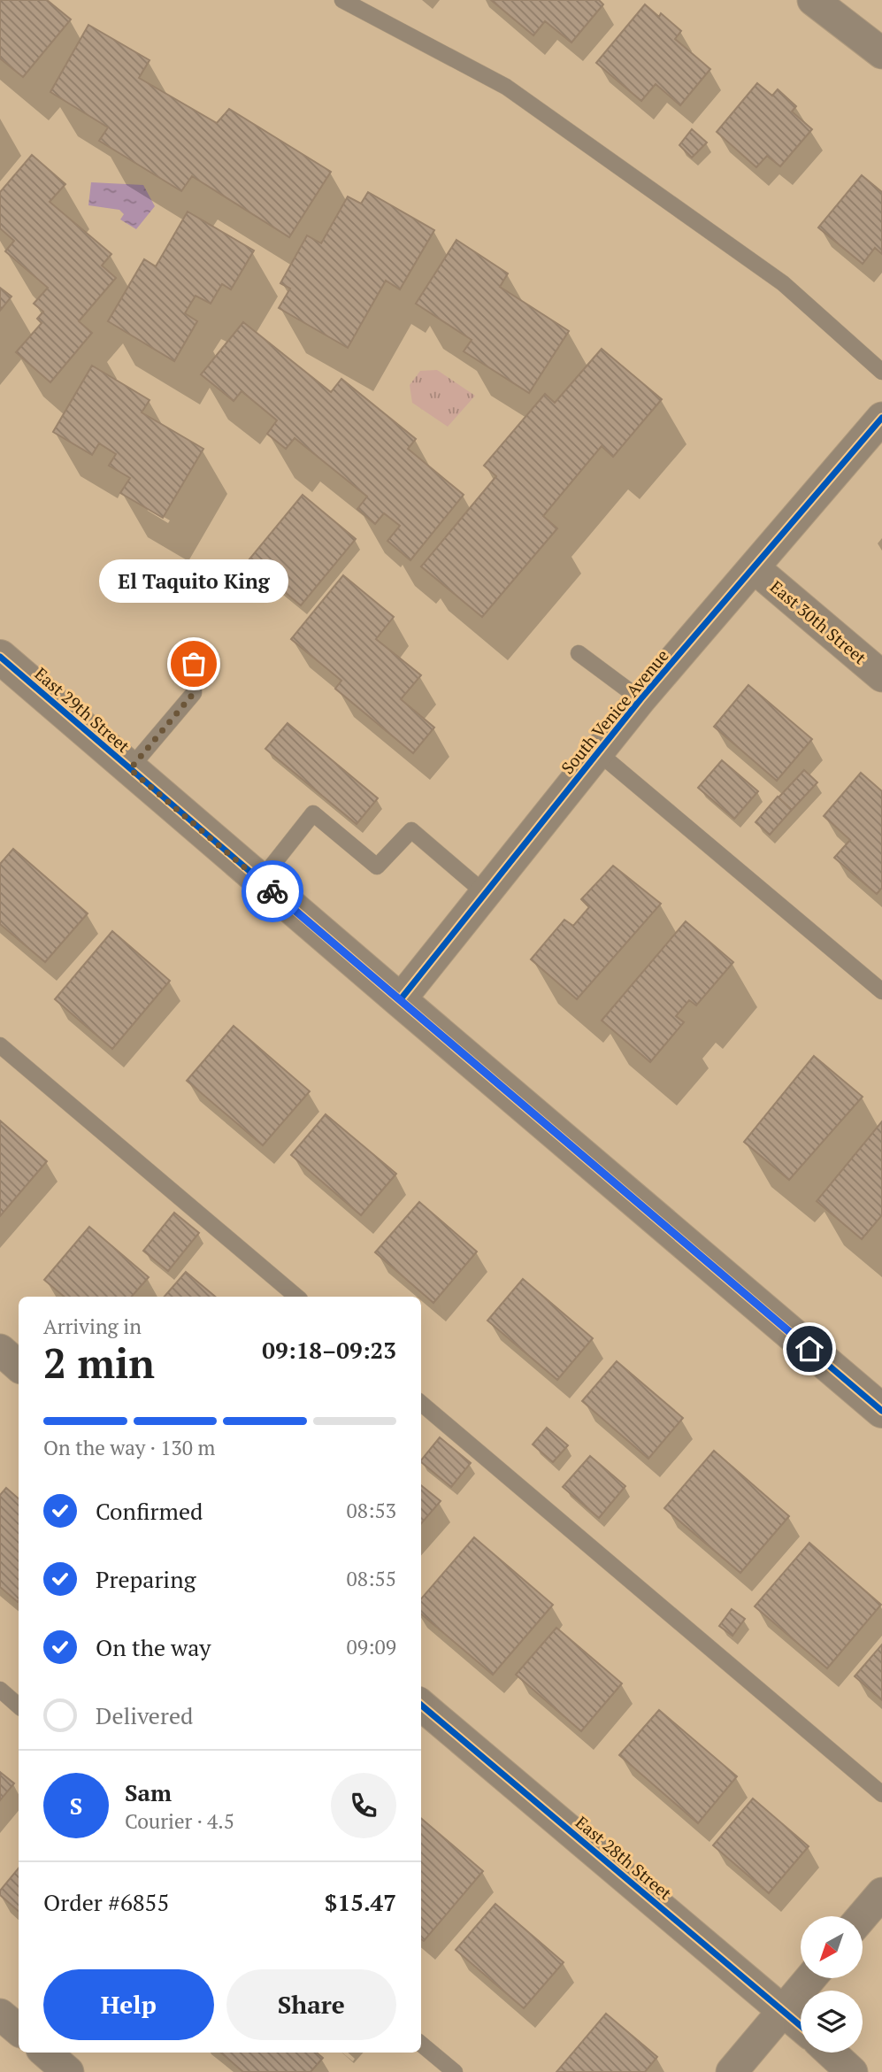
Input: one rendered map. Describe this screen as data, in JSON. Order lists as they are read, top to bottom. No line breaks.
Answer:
{"streets":{"street":["East 30th Street","East 29th Street","South Venice Avenue","East 28th Street"]},"crossings":[["East 30th Street","South Venice Avenue"],["East 29th Street","South Venice Avenue"]],"places":["El Taquito King"],"north":"bottom left","page":{"bubble":"El Taquito King","heading":["2 min","Arriving in","09:18–09:23"],"panel":["Sam","Courier · 4.5","Order #6855","$15.47"],"bar":"On the way · 130 m","list":[["Confirmed","08:53"],["Preparing","08:55"],["On the way","09:09"],"Delivered"],"round":"S","buttons":["Help","Share"]}}
